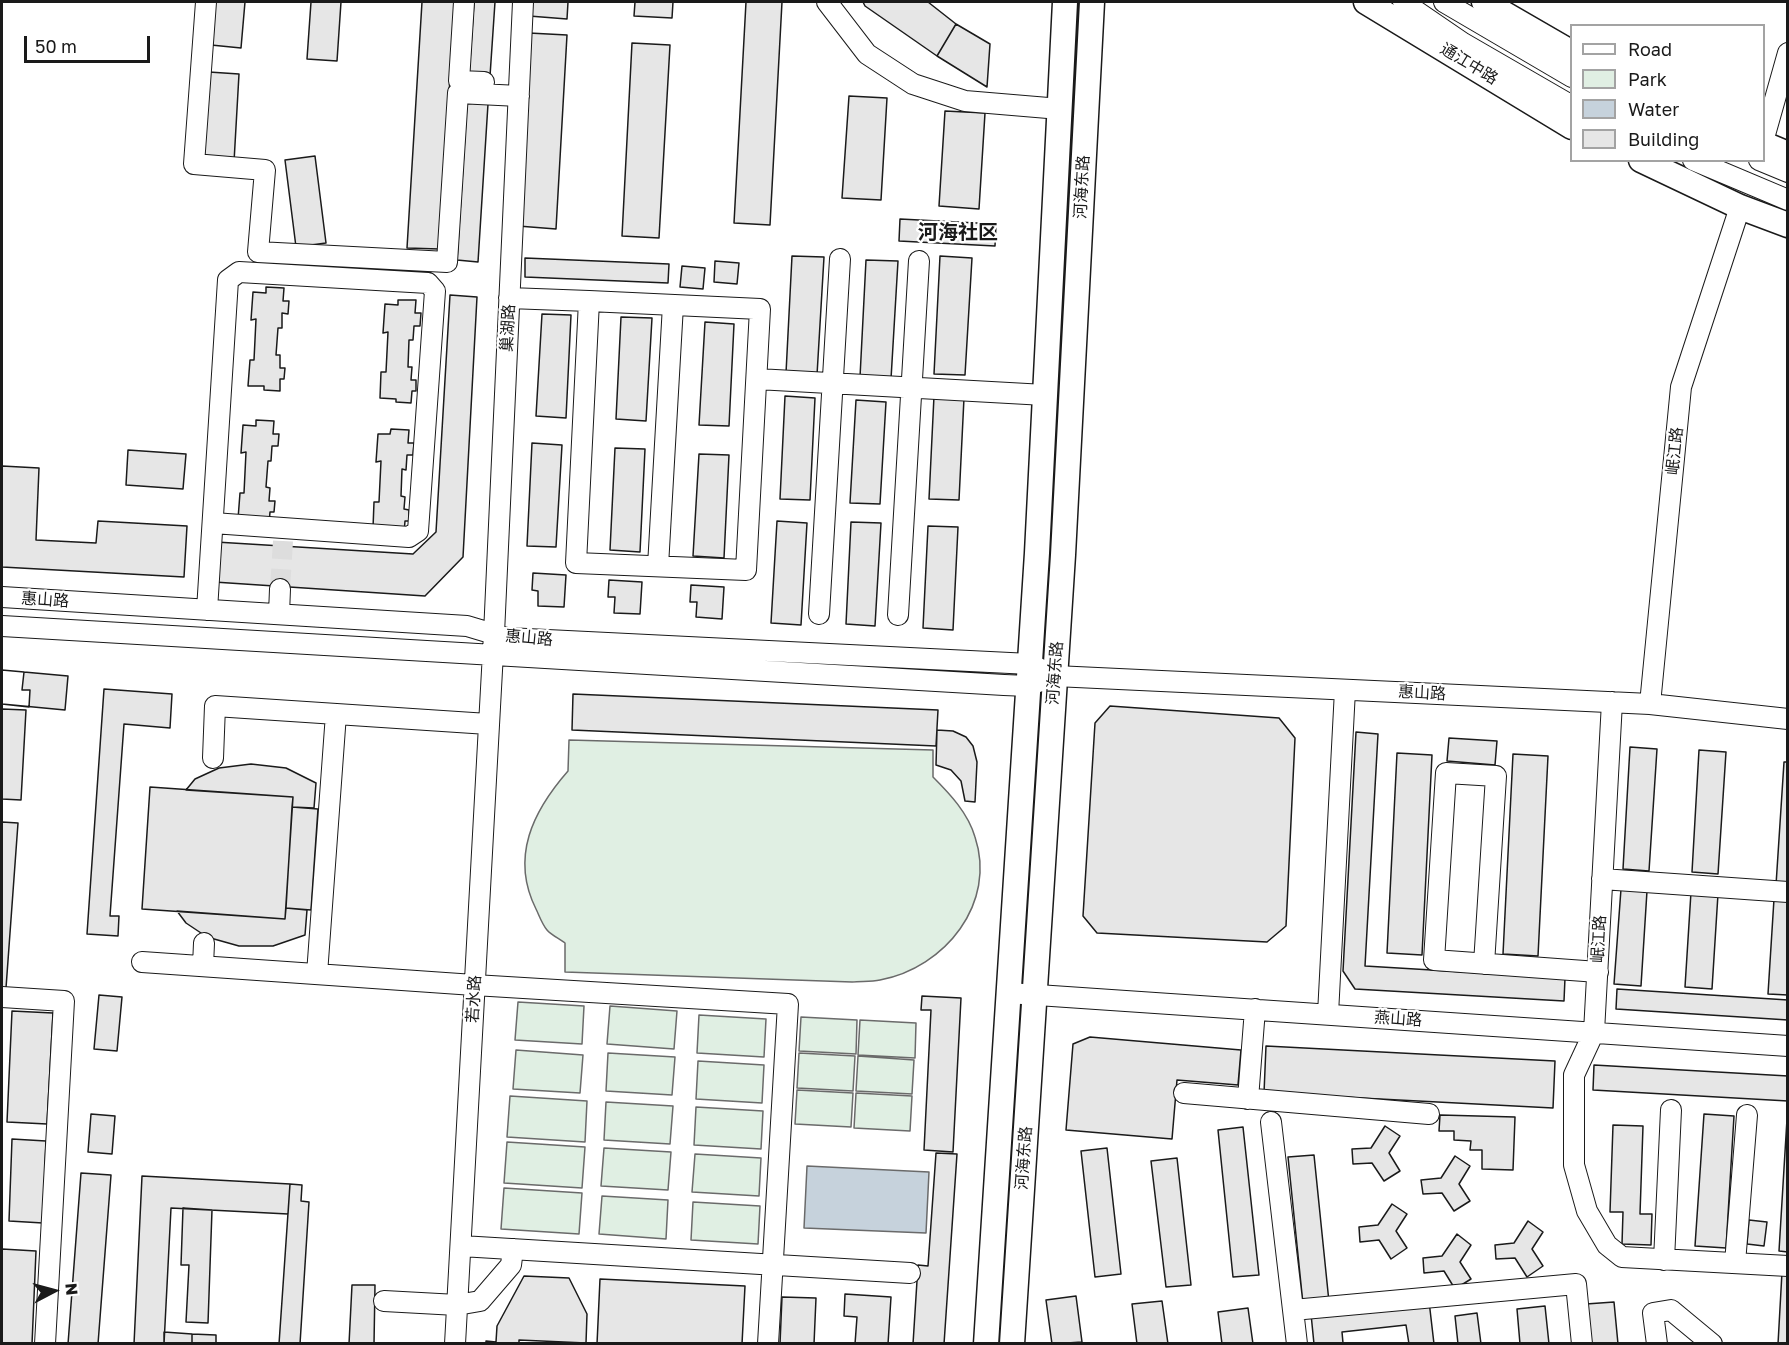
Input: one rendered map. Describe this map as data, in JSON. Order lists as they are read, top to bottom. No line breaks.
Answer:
{"streets":{"main road":["通江中路","河海东路"],"street":["巢湖路","岷江路","惠山路","若水路","燕山路"]},"crossings":[["河海东路","惠山路"],["河海东路","燕山路"],["巢湖路","惠山路"],["巢湖路","若水路"],["岷江路","惠山路"],["岷江路","燕山路"],["惠山路","若水路"]],"districts":["河海社区"],"legend":["Road","Park","Water","Building"],"scale_bar":"50 m","north":"right"}
